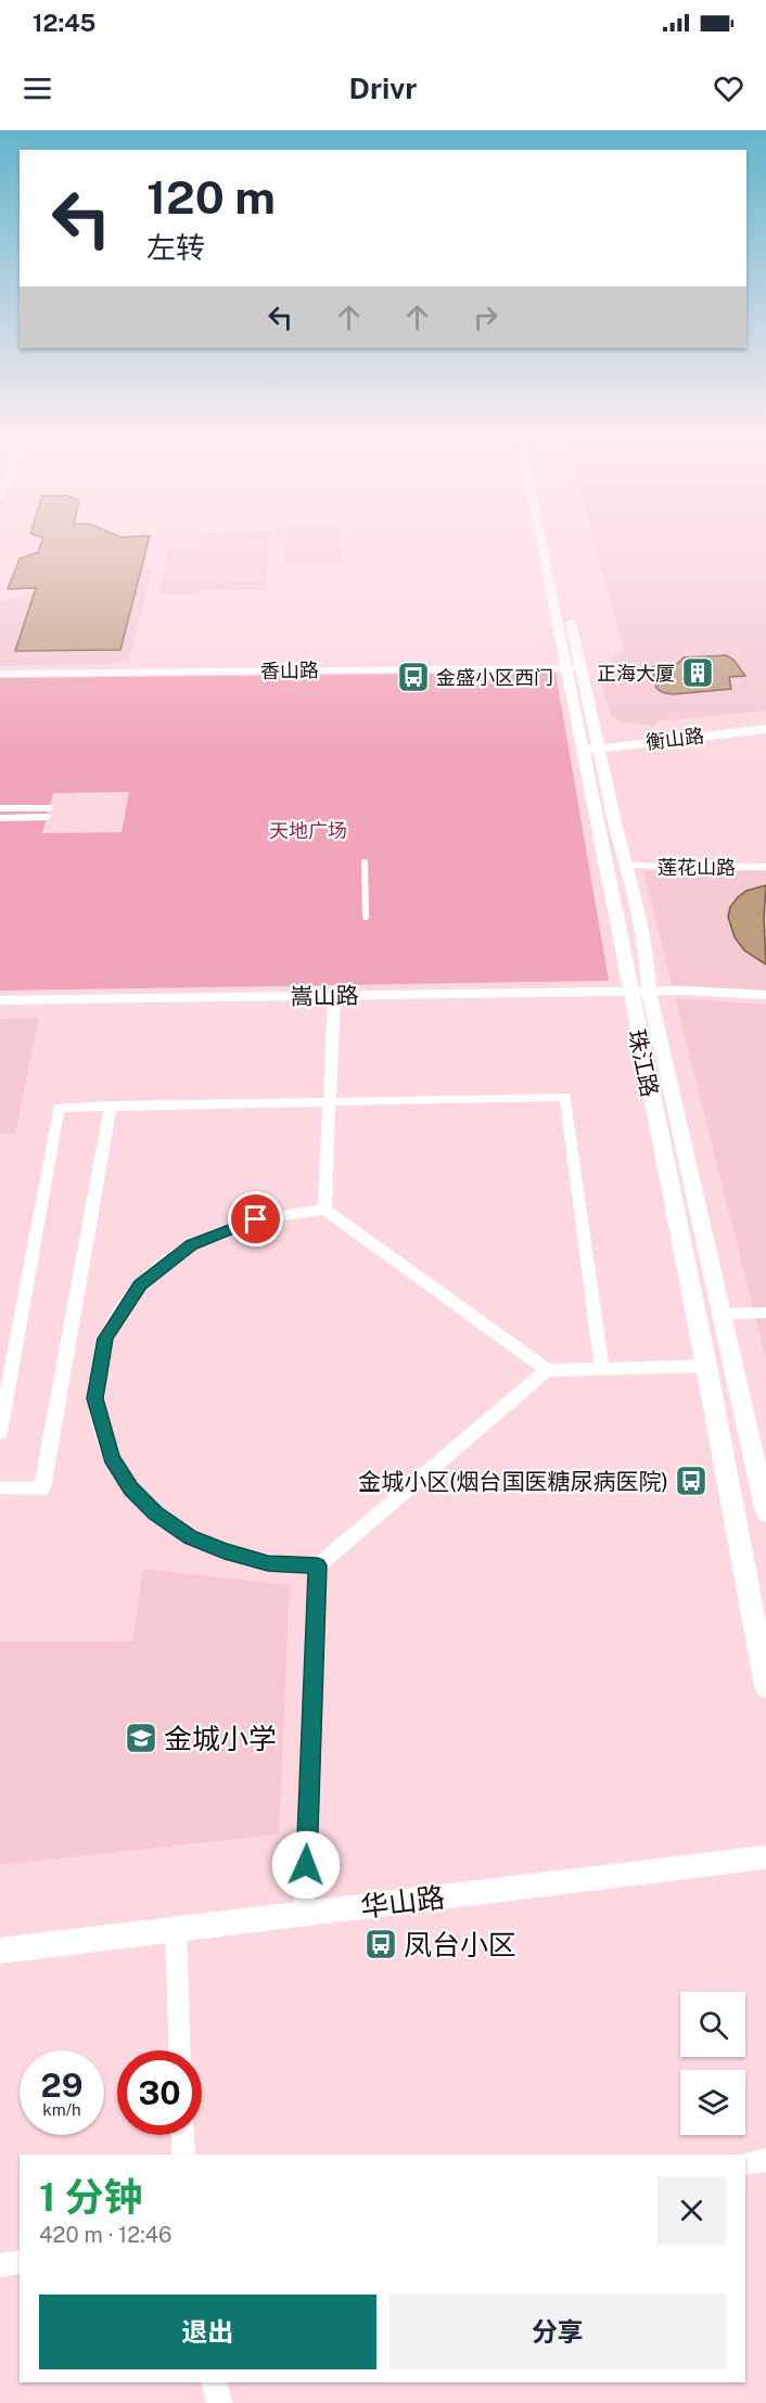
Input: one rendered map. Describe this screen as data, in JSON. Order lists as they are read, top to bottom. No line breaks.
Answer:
{"streets":{"main road":["衡山路","珠江路"],"street":["香山路","莲花山路","嵩山路","华山路"]},"crossings":[["香山路","珠江路"],["衡山路","珠江路"],["嵩山路","珠江路"]],"parks":["天地广场"],"places":{"building":["正海大厦"],"bus stop":["金盛小区西门","金城小区(烟台国医糖尿病医院)","凤台小区"],"school or university":["金城小学"]},"page":{"status":"12:45","header":"Drivr","turn":["120 m","左转"],"speed":"29 km/h","limit":"30","heading":["1 分钟","420 m · 12:46"],"buttons":["退出","分享"]}}
